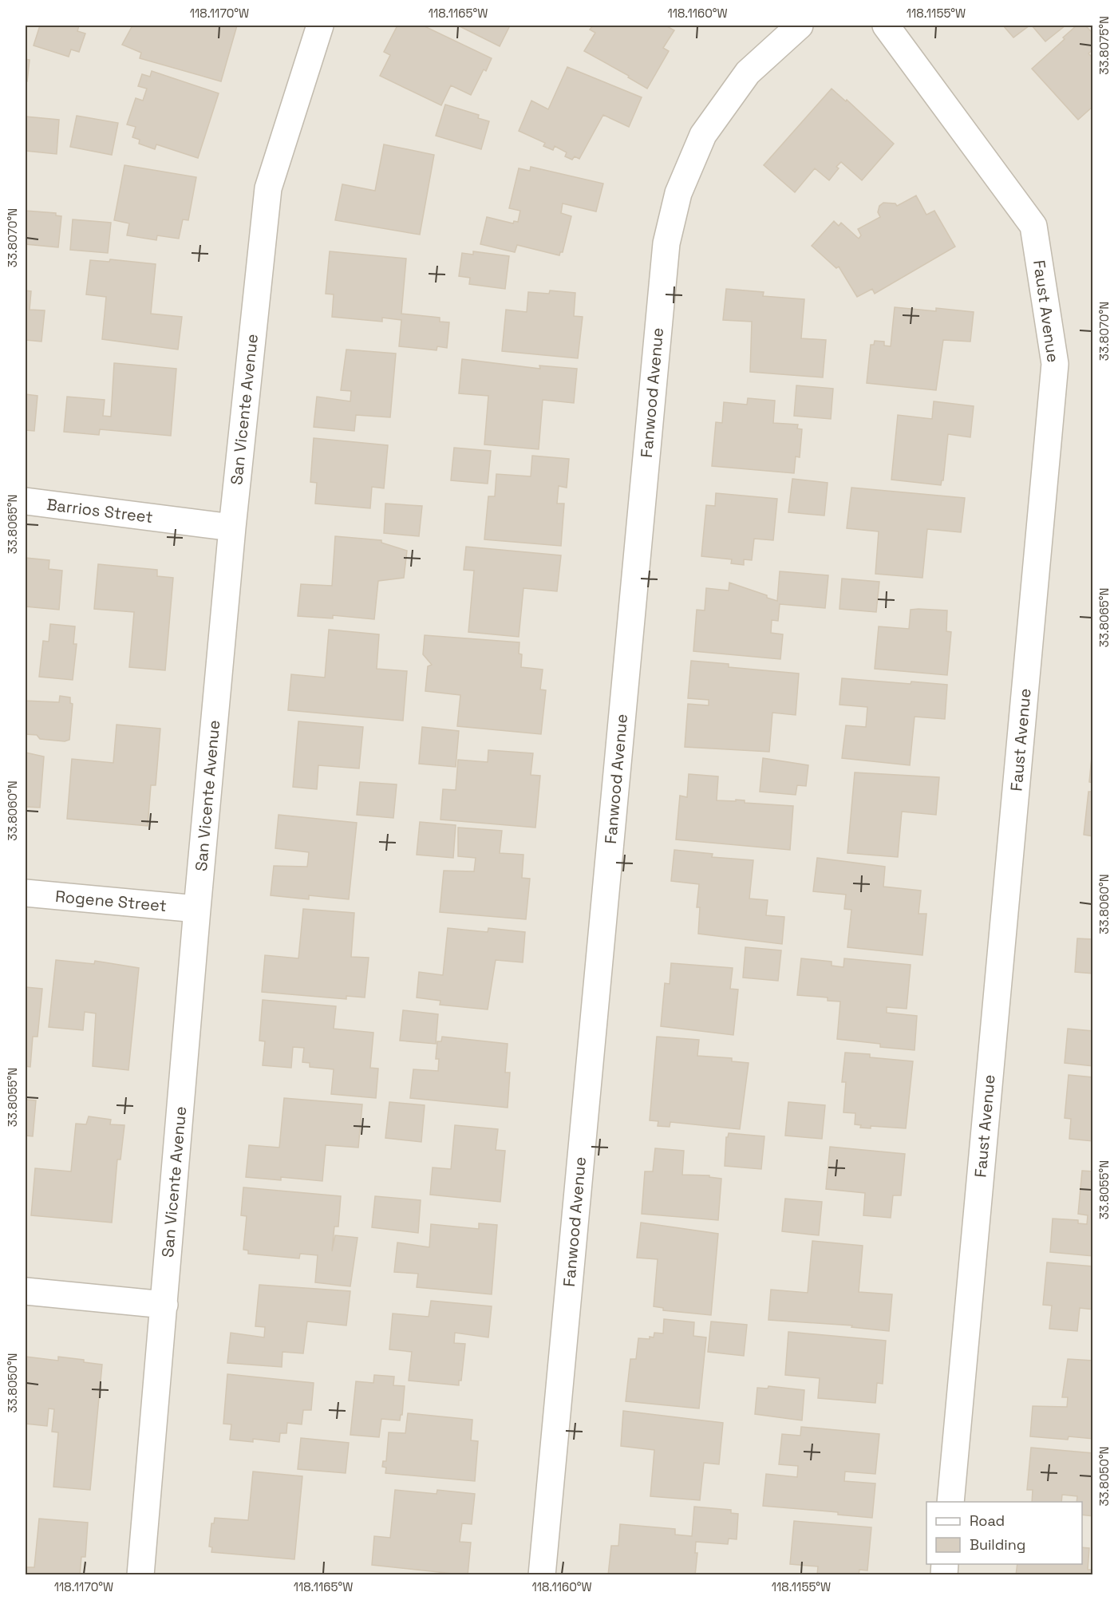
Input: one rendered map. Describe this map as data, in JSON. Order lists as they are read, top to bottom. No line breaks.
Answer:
{"streets":{"street":["Faust Avenue","Fanwood Avenue","San Vicente Avenue","Barrios Street","Rogene Street"]},"crossings":[["San Vicente Avenue","Barrios Street"],["San Vicente Avenue","Rogene Street"]],"legend":["Road","Building"],"coordinates":["118.1170°W","118.1165°W","118.1160°W","118.1155°W","33.8075°N","33.8070°N","33.8065°N","33.8060°N","33.8055°N","33.8050°N"]}
